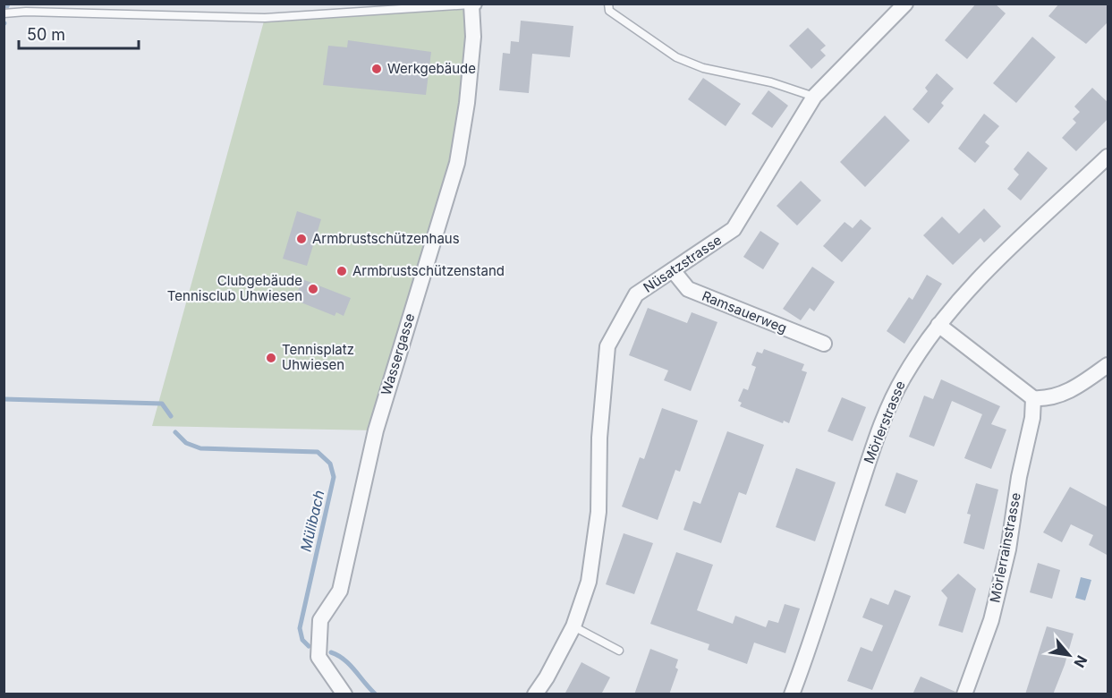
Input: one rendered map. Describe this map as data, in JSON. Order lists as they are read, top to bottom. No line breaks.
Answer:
{"streets":{"street":["Nüsatzstrasse","Ramsauerweg","Wassergasse","Mörlerstrasse","Mörlerrainstrasse"]},"crossings":[["Nüsatzstrasse","Ramsauerweg"]],"water":["Mülibach"],"places":["Werkgebäude","Armbrustschützenhaus","Armbrustschützenstand","Clubgebäude Tennisclub Uhwiesen","Tennisplatz Uhwiesen"],"scale_bar":"50 m","north":"bottom right"}
